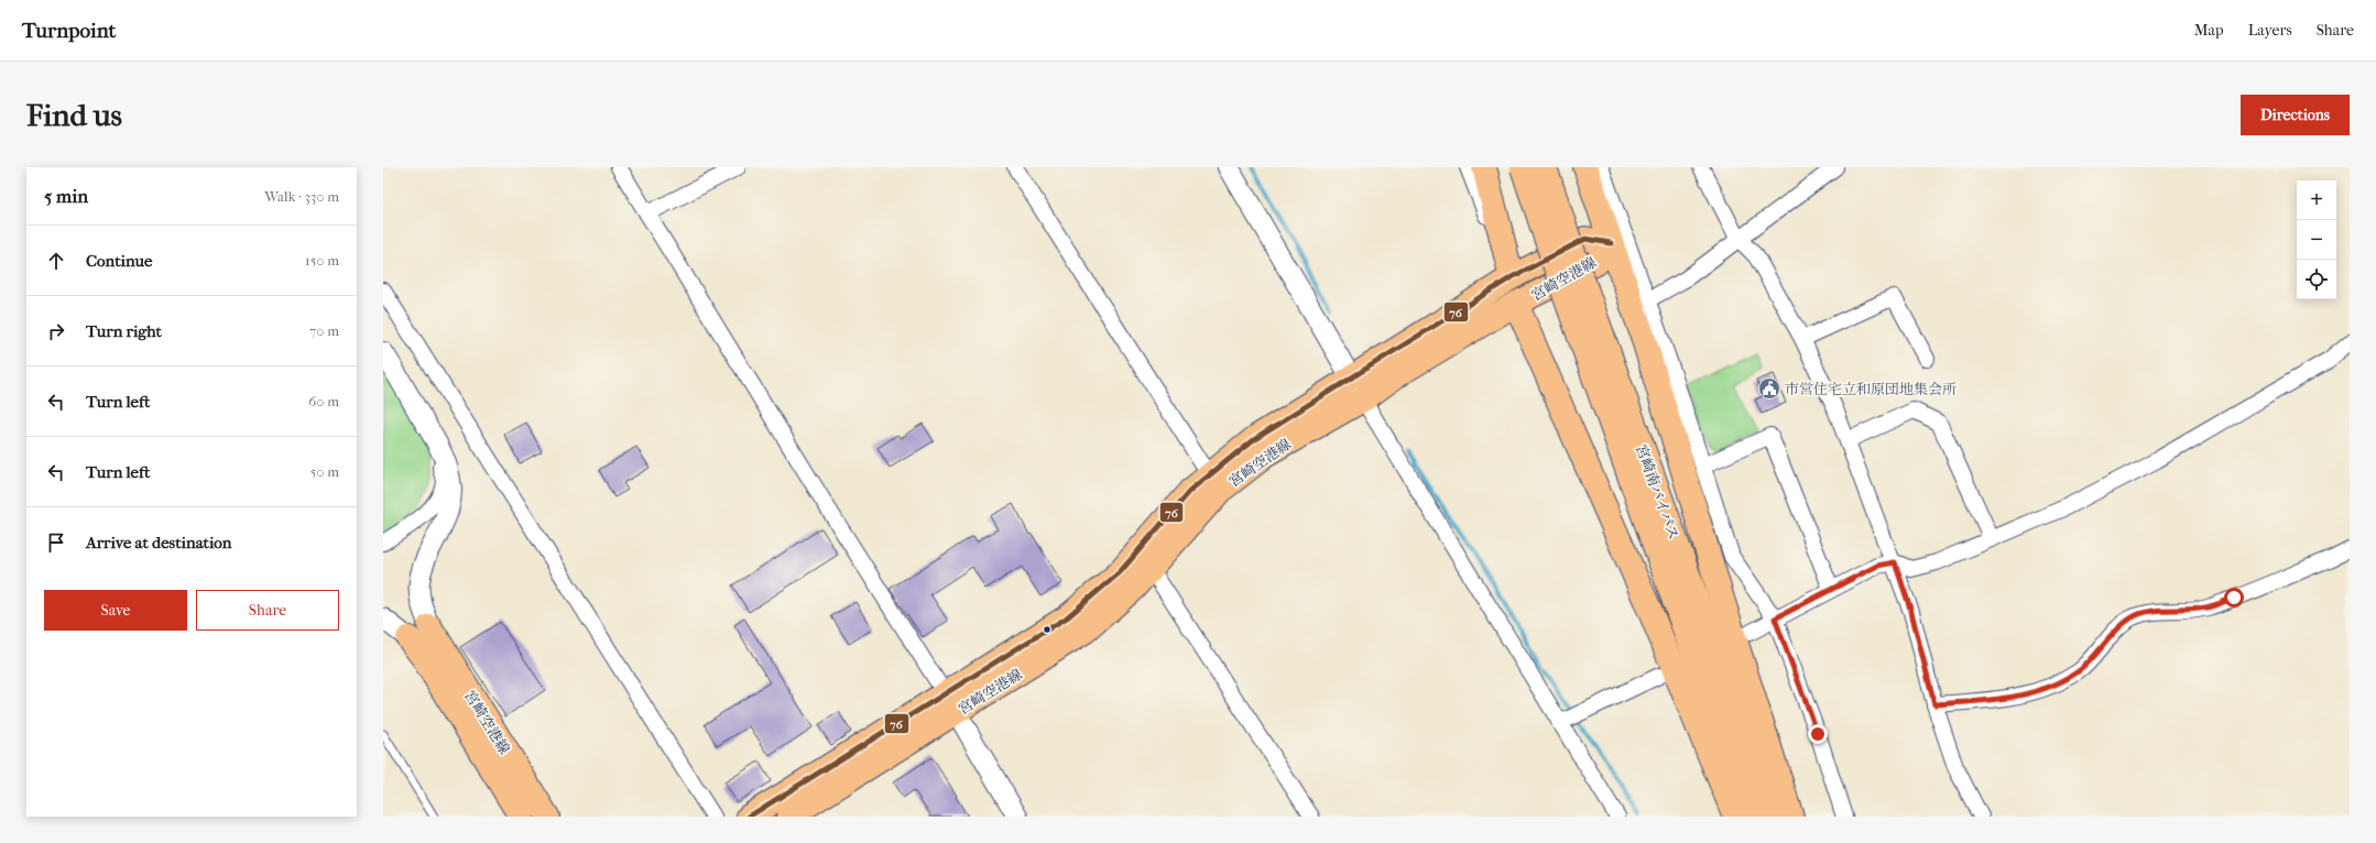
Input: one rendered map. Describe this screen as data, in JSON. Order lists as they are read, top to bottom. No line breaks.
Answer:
{"streets":{"main road":["宮崎空港線","宮崎南バイパス"]},"places":{"public building":["市営住宅立和原団地集会所"]},"lines":["transit line 76"],"page":{"header":"Turnpoint","nav":["Map","Layers","Share"],"buttons":["Directions",["Save","Share"]],"title":"Find us","heading":["5 min","Walk · 330 m"],"map_buttons":["+","−"],"list":[["Continue","150 m"],["Turn right","70 m"],["Turn left","60 m"],["Turn left","50 m"],"Arrive at destination"]}}
